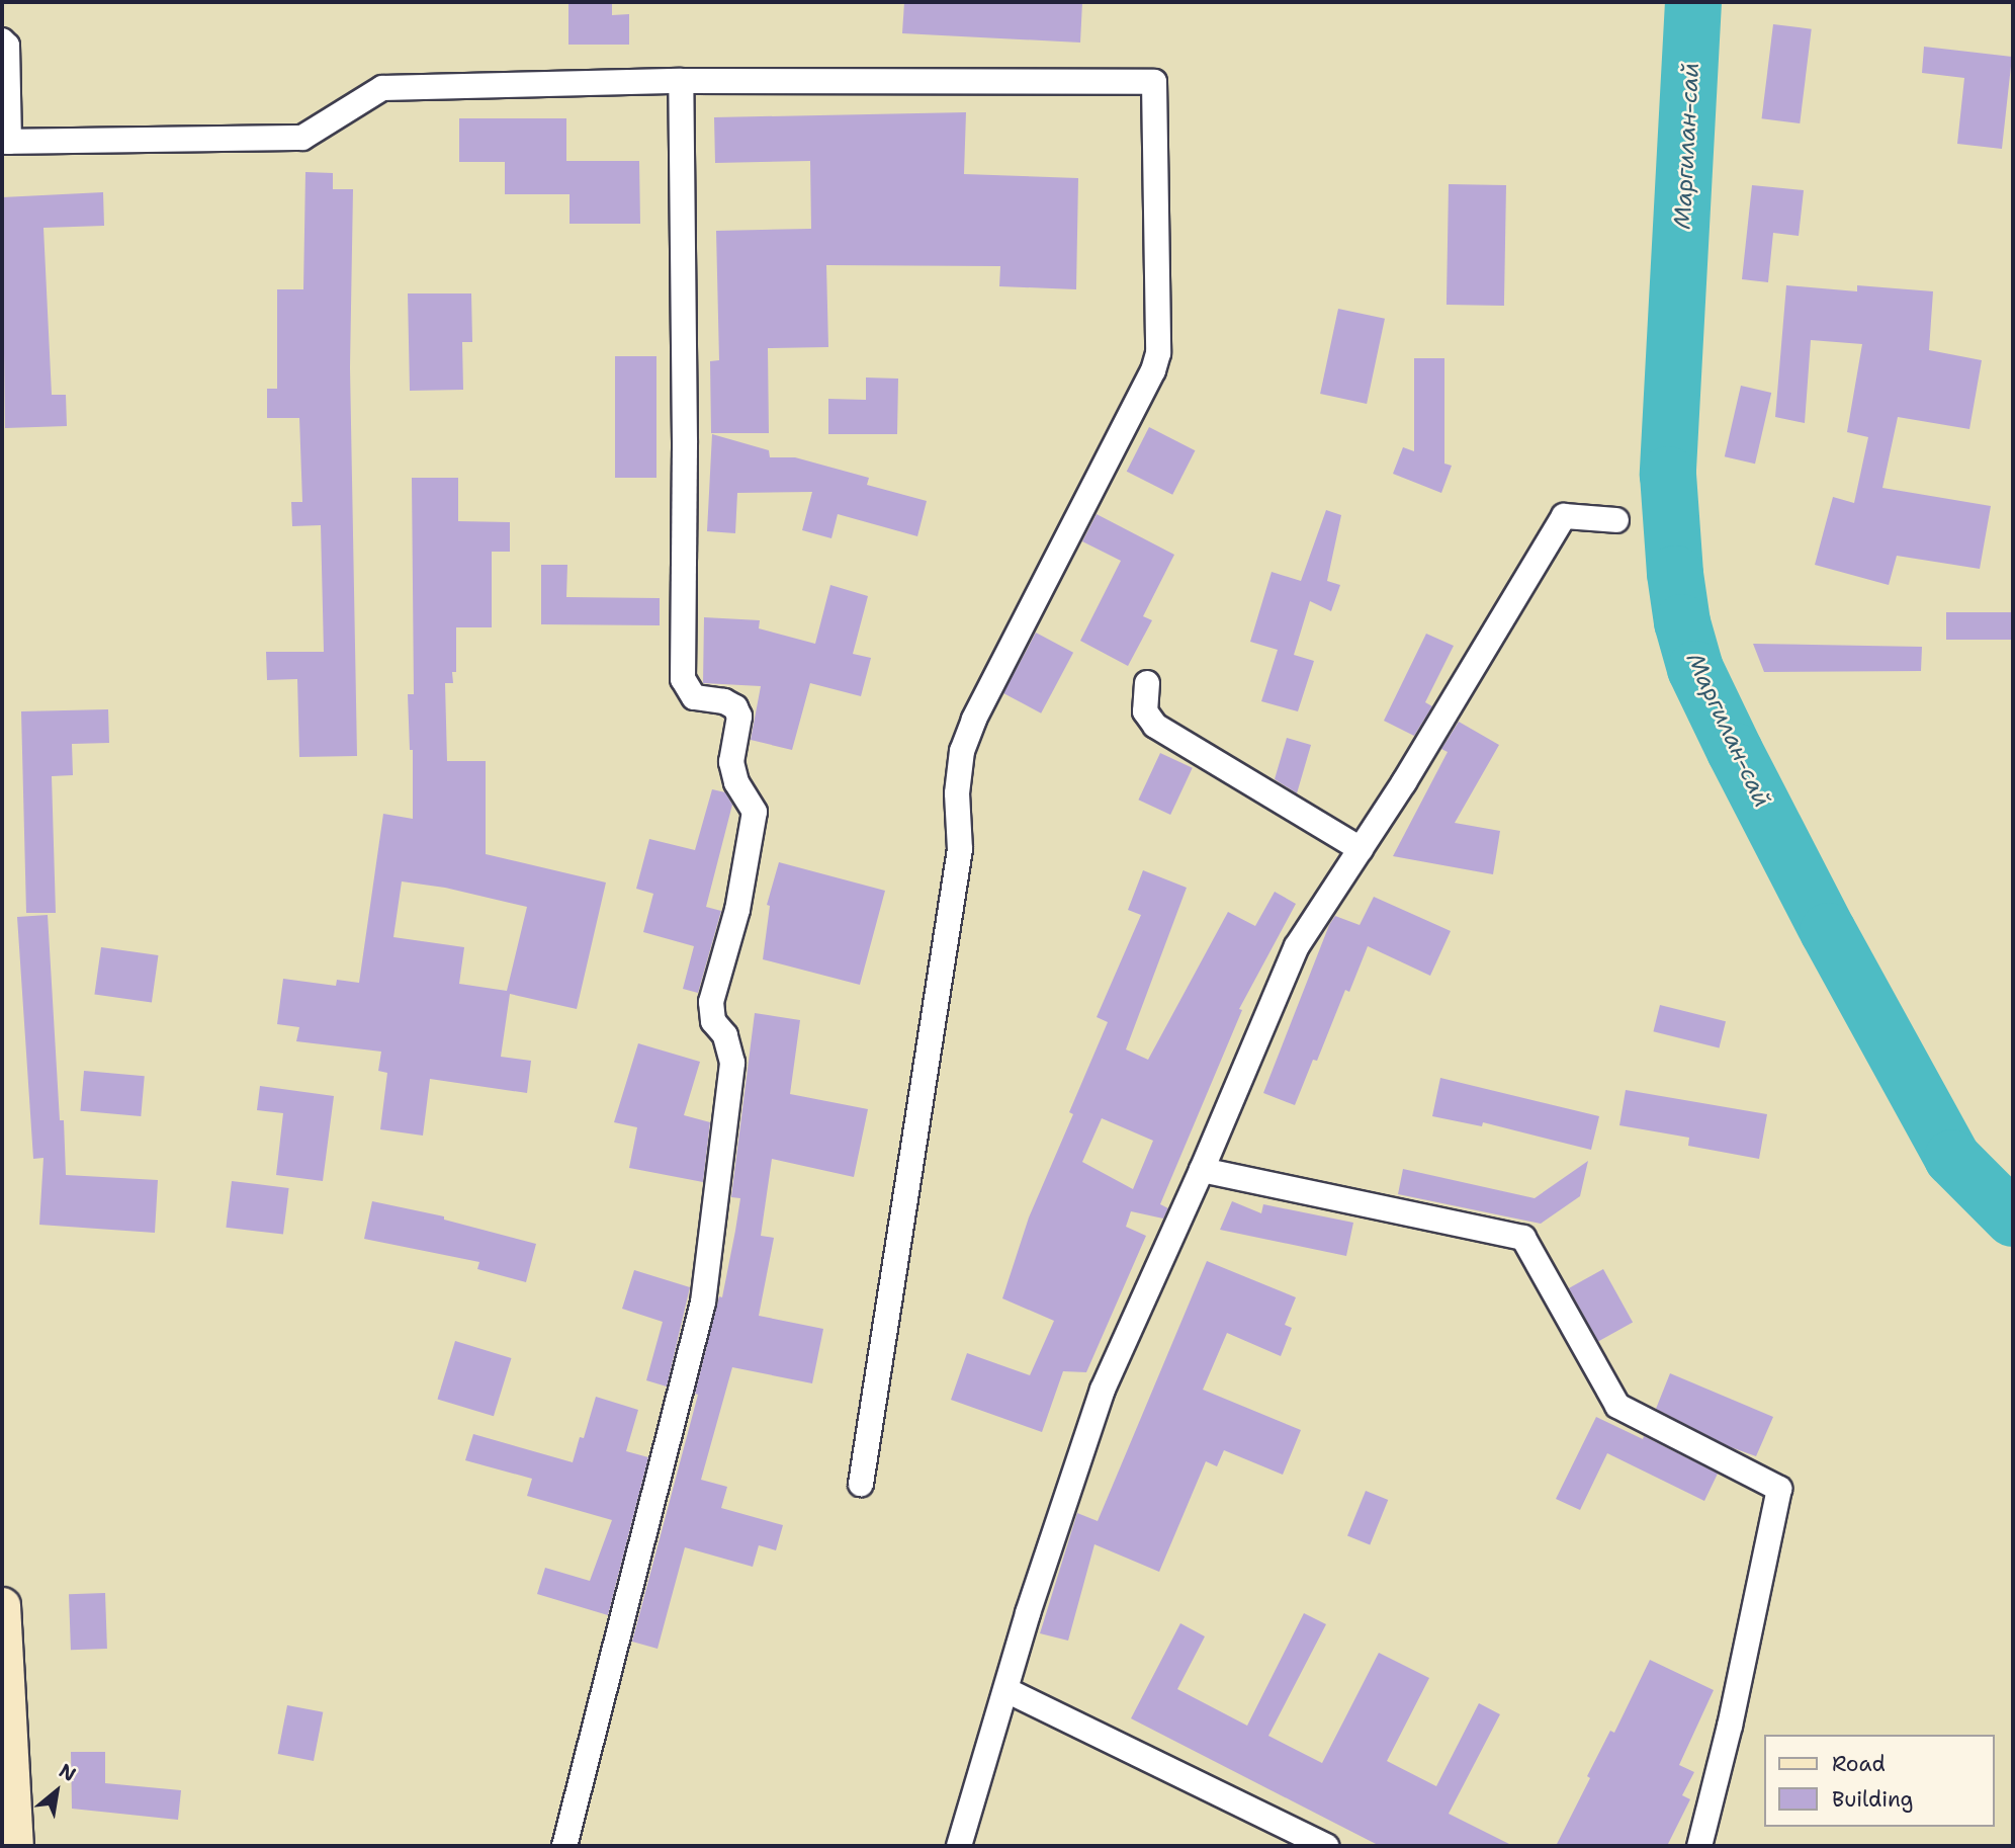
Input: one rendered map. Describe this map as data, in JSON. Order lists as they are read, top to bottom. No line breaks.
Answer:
{"water":["Маргилан-сай"],"legend":["Road","Building"],"north":"top right"}
